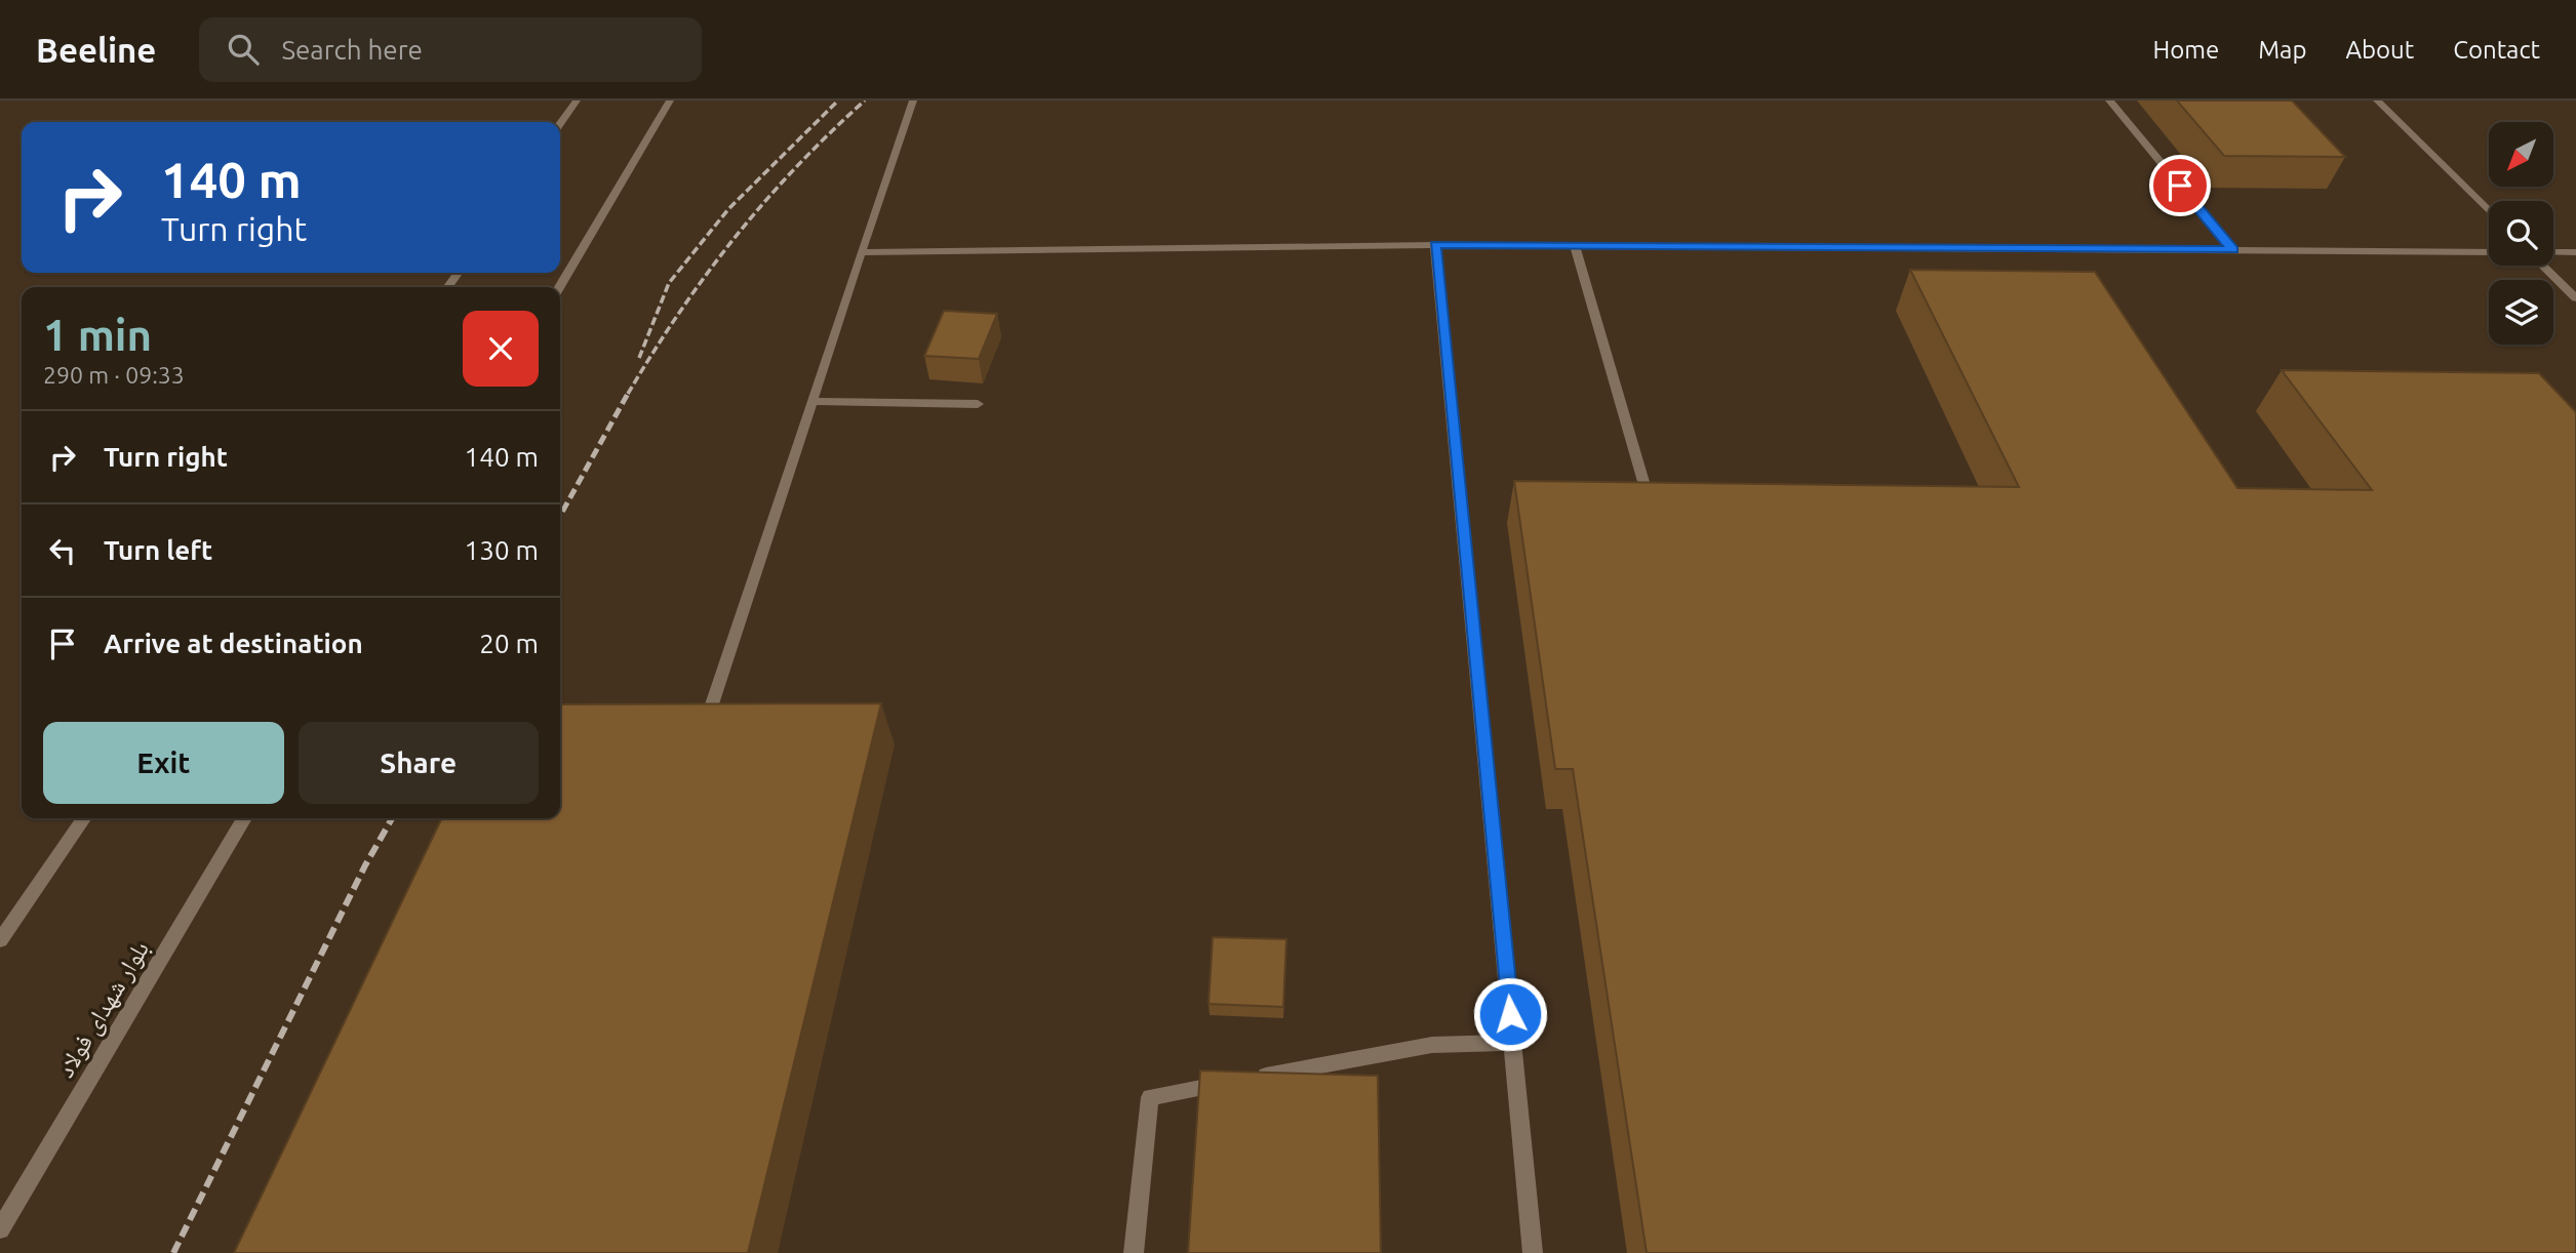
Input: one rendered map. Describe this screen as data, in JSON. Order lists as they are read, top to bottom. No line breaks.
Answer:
{"streets":{"street":["بلوار شهدای فولاد"]},"north":"bottom left","page":{"header":"Beeline","search":"Search here","nav":["Home","Map","About","Contact"],"turn":["140 m","Turn right"],"heading":["1 min","290 m · 09:33"],"list":[{"name":"Turn right","value":"140 m"},{"name":"Turn left","value":"130 m"},{"name":"Arrive at destination","value":"20 m"}],"buttons":["Exit","Share"]}}
